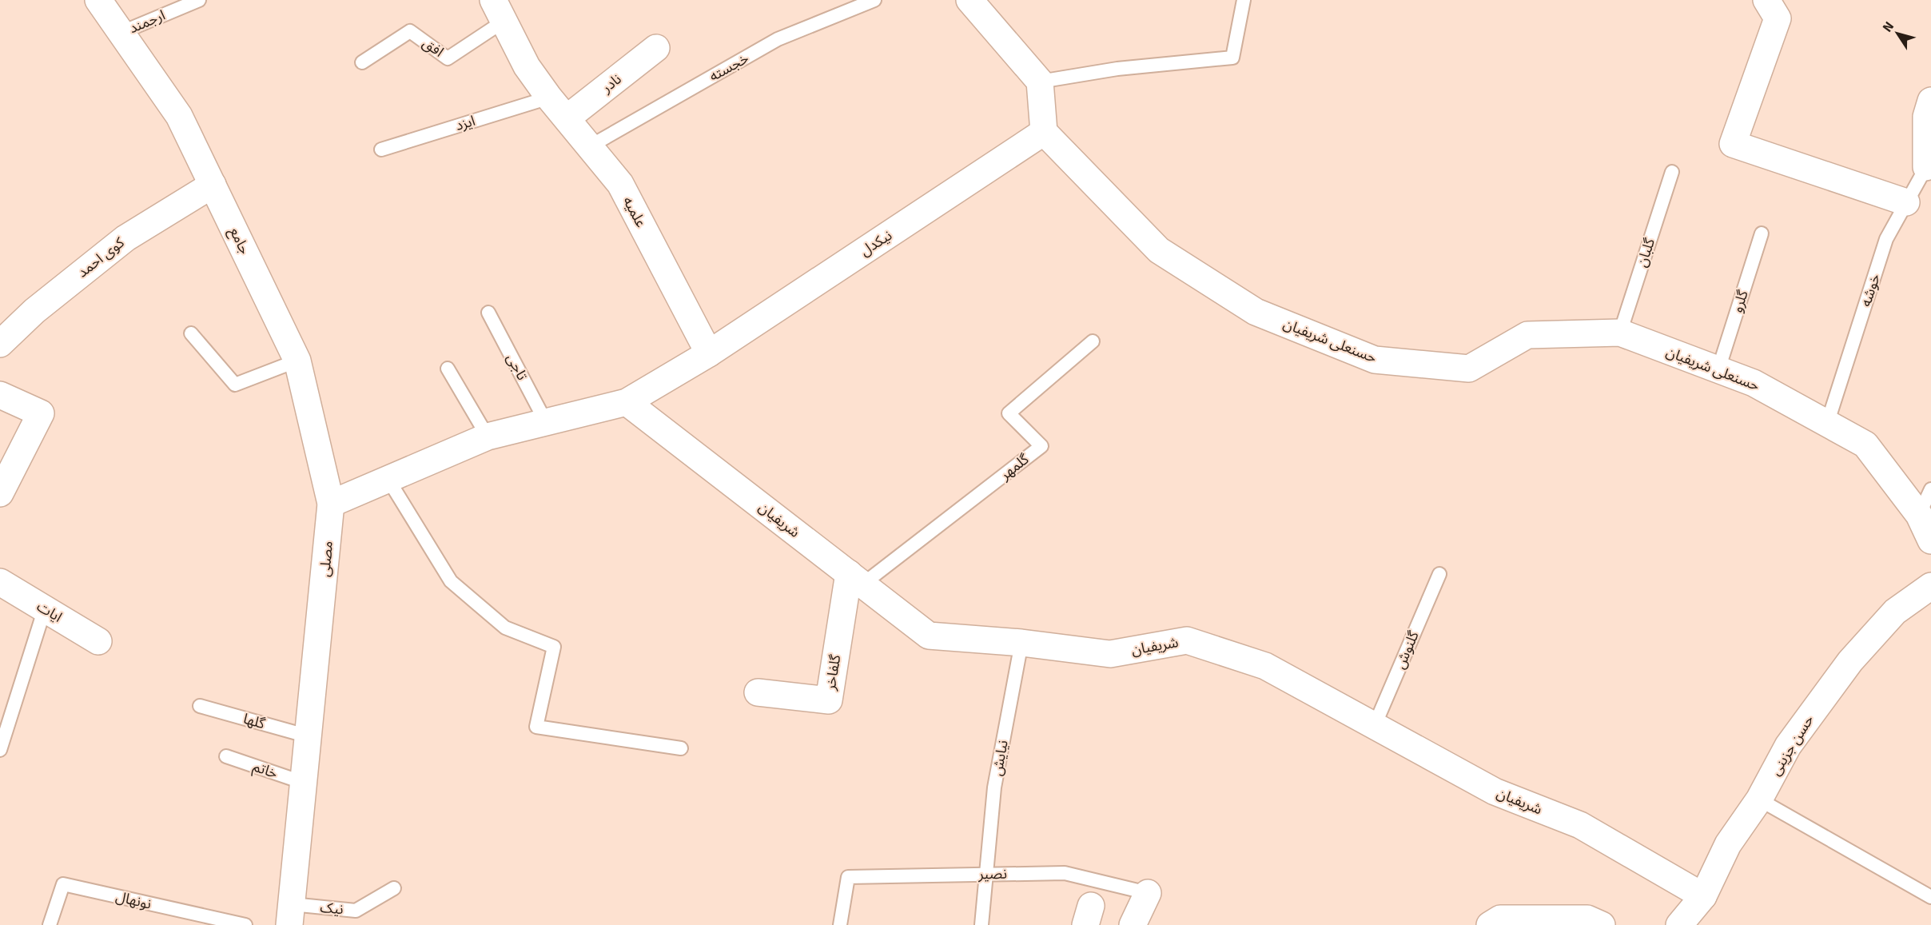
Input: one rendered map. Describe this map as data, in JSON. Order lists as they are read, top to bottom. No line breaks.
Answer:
{"streets":{"street":["نادر","علمیه","جامع","نیکدل","کوی احمد","حسنعلی شریفیان","شریفیان","مصلی","ایات","گلفاخر","حسن جزینی","نصیر"],"lane":["ارجمند","افق","خجسته","ایزد","گلبان","خوشه","گلرو","تاجی","گلمهر","گلنوش","گلها","نیایش","خاتم","نونهال","نیک"]},"crossings":[["ارجمند","جامع"],["افق","علمیه"],["خجسته","علمیه"],["نادر","علمیه"],["ایزد","علمیه"],["علمیه","نیکدل"],["جامع","کوی احمد"],["جامع","مصلی"],["نیکدل","حسنعلی شریفیان"],["گلبان","حسنعلی شریفیان"],["خوشه","حسنعلی شریفیان"],["گلرو","حسنعلی شریفیان"],["گلمهر","شریفیان"],["گلمهر","گلفاخر"],["شریفیان","گلنوش"],["شریفیان","گلفاخر"],["شریفیان","حسن جزینی"],["شریفیان","نیایش"],["مصلی","گلها"],["مصلی","خاتم"],["مصلی","نیک"],["نیایش","نصیر"]],"north":"top left"}
